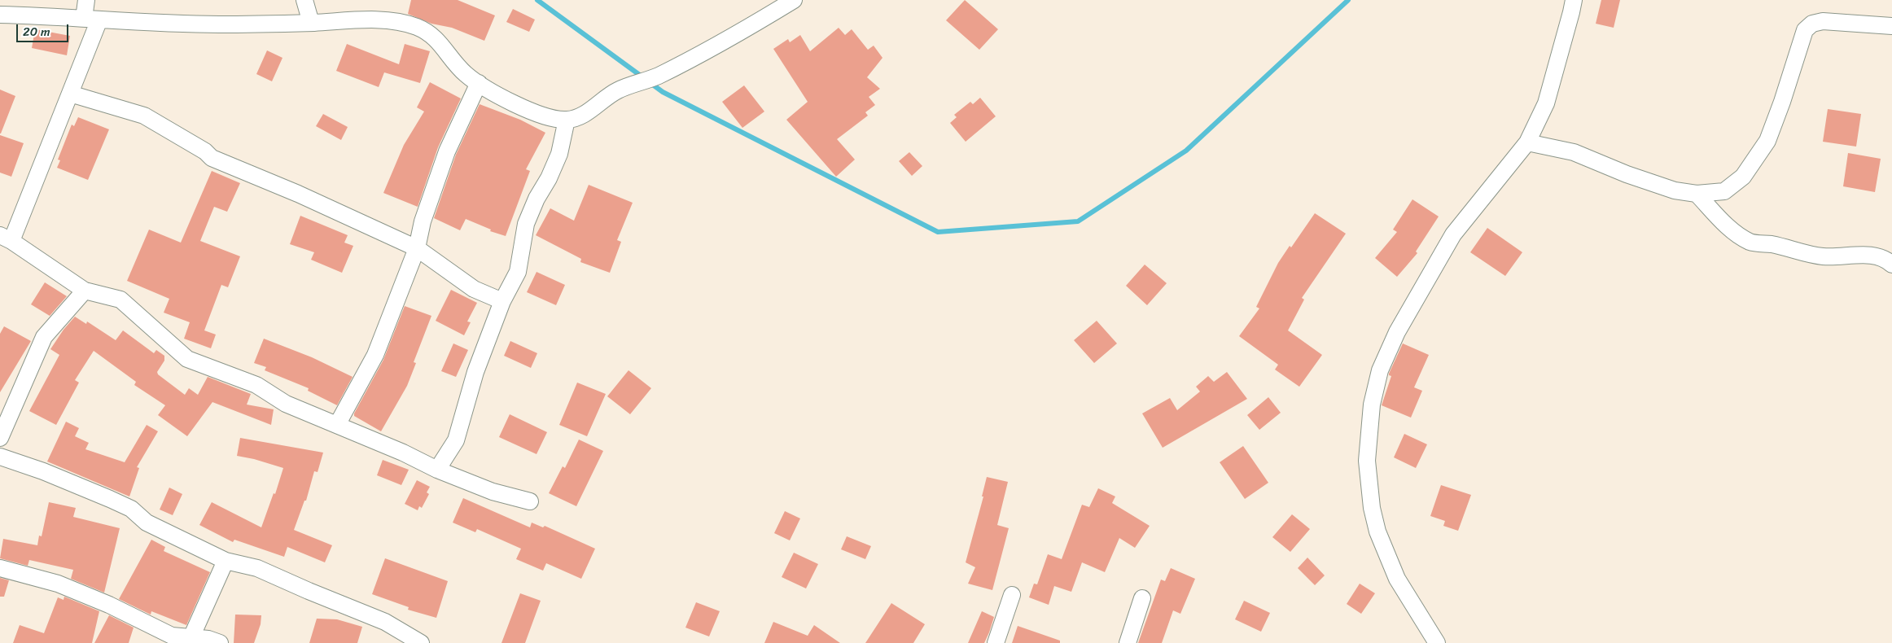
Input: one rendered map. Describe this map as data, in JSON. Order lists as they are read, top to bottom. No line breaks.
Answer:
{"scale_bar":"20 m"}
